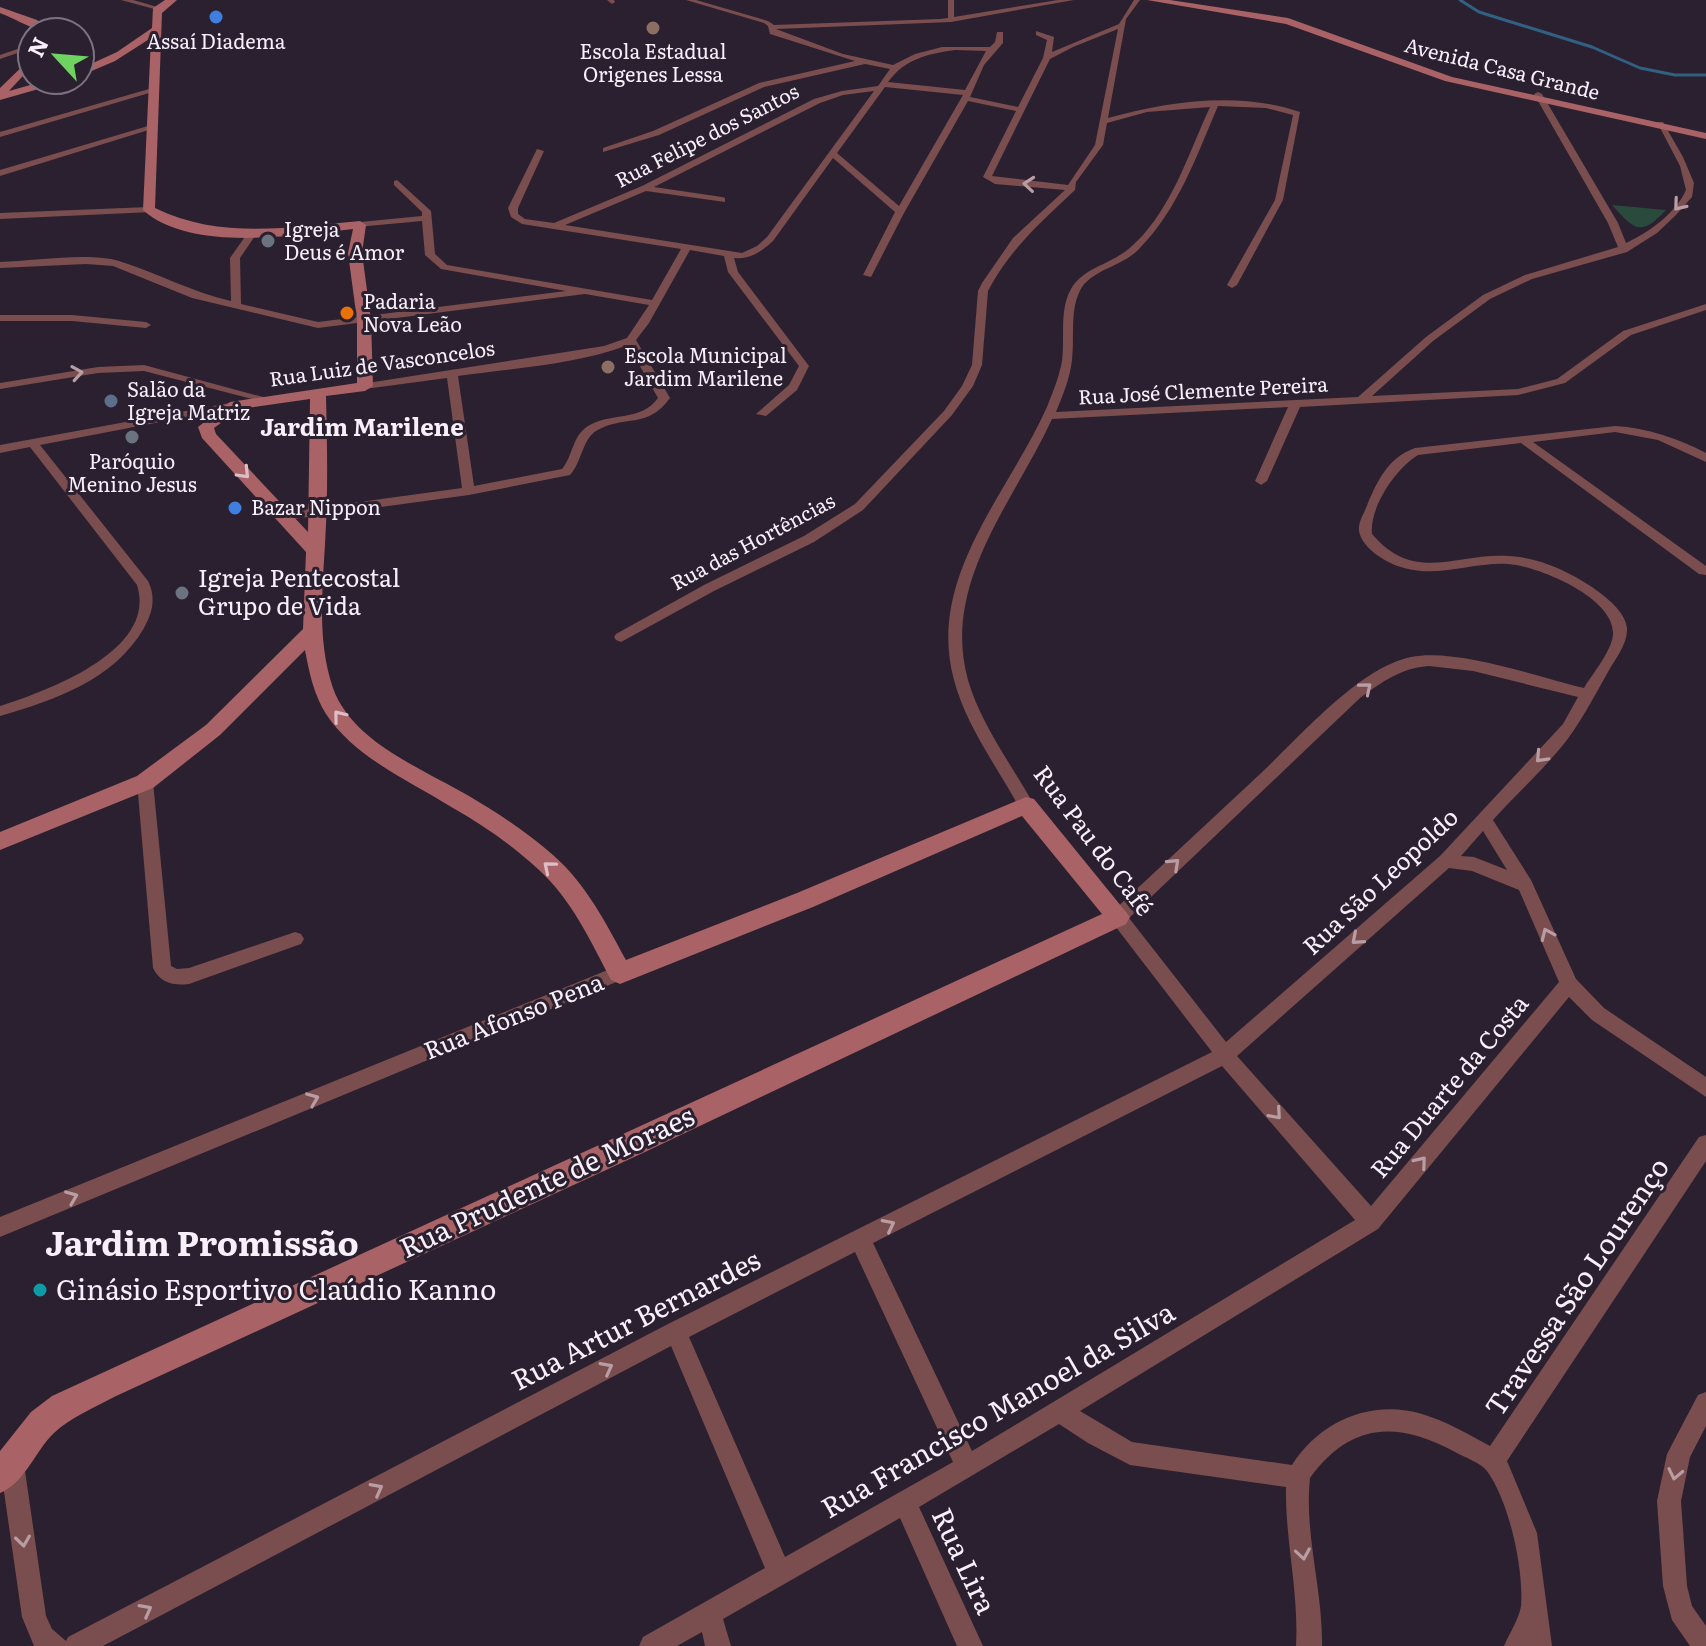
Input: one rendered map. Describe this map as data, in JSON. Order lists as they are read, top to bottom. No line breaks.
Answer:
{"streets":{"street":["Avenida Casa Grande","Rua Felipe dos Santos","Rua Luiz de Vasconcelos","Rua José Clemente Pereira","Rua das Hortências","Rua Pau do Café","Rua São Leopoldo","Rua Afonso Pena","Rua Duarte da Costa","Rua Prudente de Moraes","Travessa São Lourenço","Rua Artur Bernardes","Rua Francisco Manoel da Silva","Rua Lira"]},"crossings":[["Rua José Clemente Pereira","Rua Pau do Café"],["Rua Pau do Café","Rua São Leopoldo"],["Rua Pau do Café","Rua Afonso Pena"],["Rua Pau do Café","Rua Duarte da Costa"],["Rua Pau do Café","Rua Prudente de Moraes"],["Rua Pau do Café","Rua Artur Bernardes"],["Rua Pau do Café","Rua Francisco Manoel da Silva"],["Rua São Leopoldo","Rua Artur Bernardes"],["Rua Duarte da Costa","Rua Francisco Manoel da Silva"],["Rua Francisco Manoel da Silva","Rua Lira"]],"one_way":["Rua São Leopoldo","Rua Afonso Pena","Rua Duarte da Costa","Rua Artur Bernardes"],"districts":["Jardim Marilene","Jardim Promissão"],"places":["Assaí Diadema","Escola Estadual Origenes Lessa","Igreja Deus é Amor","Padaria Nova Leão","Escola Municipal Jardim Marilene","Salão da Igreja Matriz","Paróquio Menino Jesus","Bazar Nippon","Igreja Pentecostal Grupo de Vida","Ginásio Esportivo Claúdio Kanno"],"north":"top left"}
